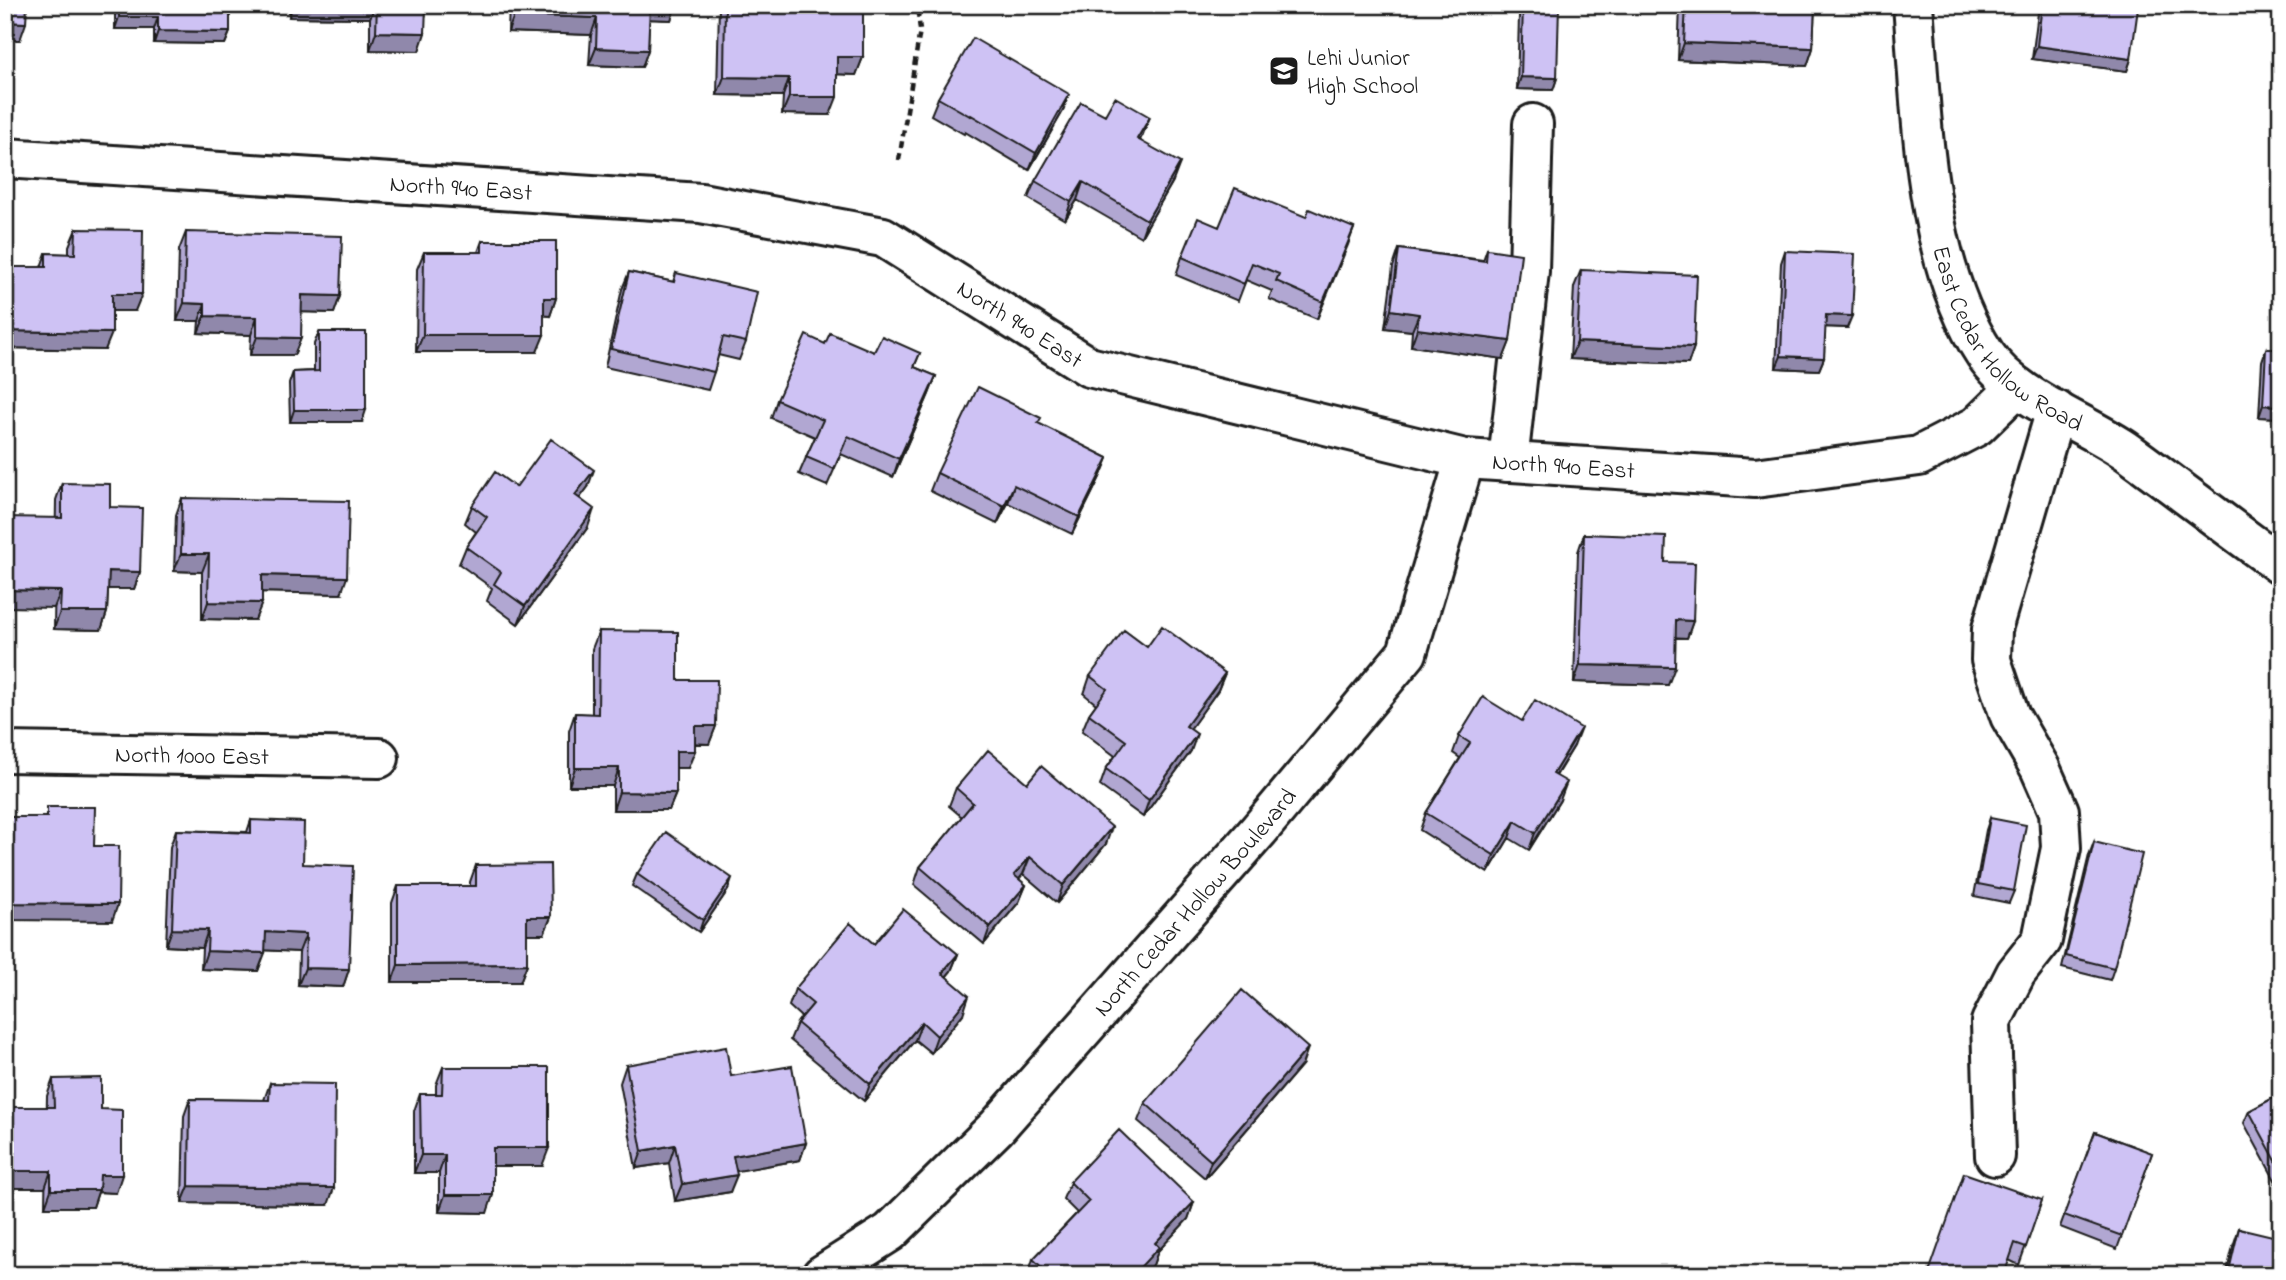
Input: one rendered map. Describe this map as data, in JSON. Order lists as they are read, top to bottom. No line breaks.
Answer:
{"streets":{"street":["North 940 East","East Cedar Hollow Road","North 1000 East","North Cedar Hollow Boulevard"]},"crossings":[["North 940 East","East Cedar Hollow Road"],["North 940 East","North Cedar Hollow Boulevard"]],"places":{"school or university":["Lehi Junior High School"]}}
